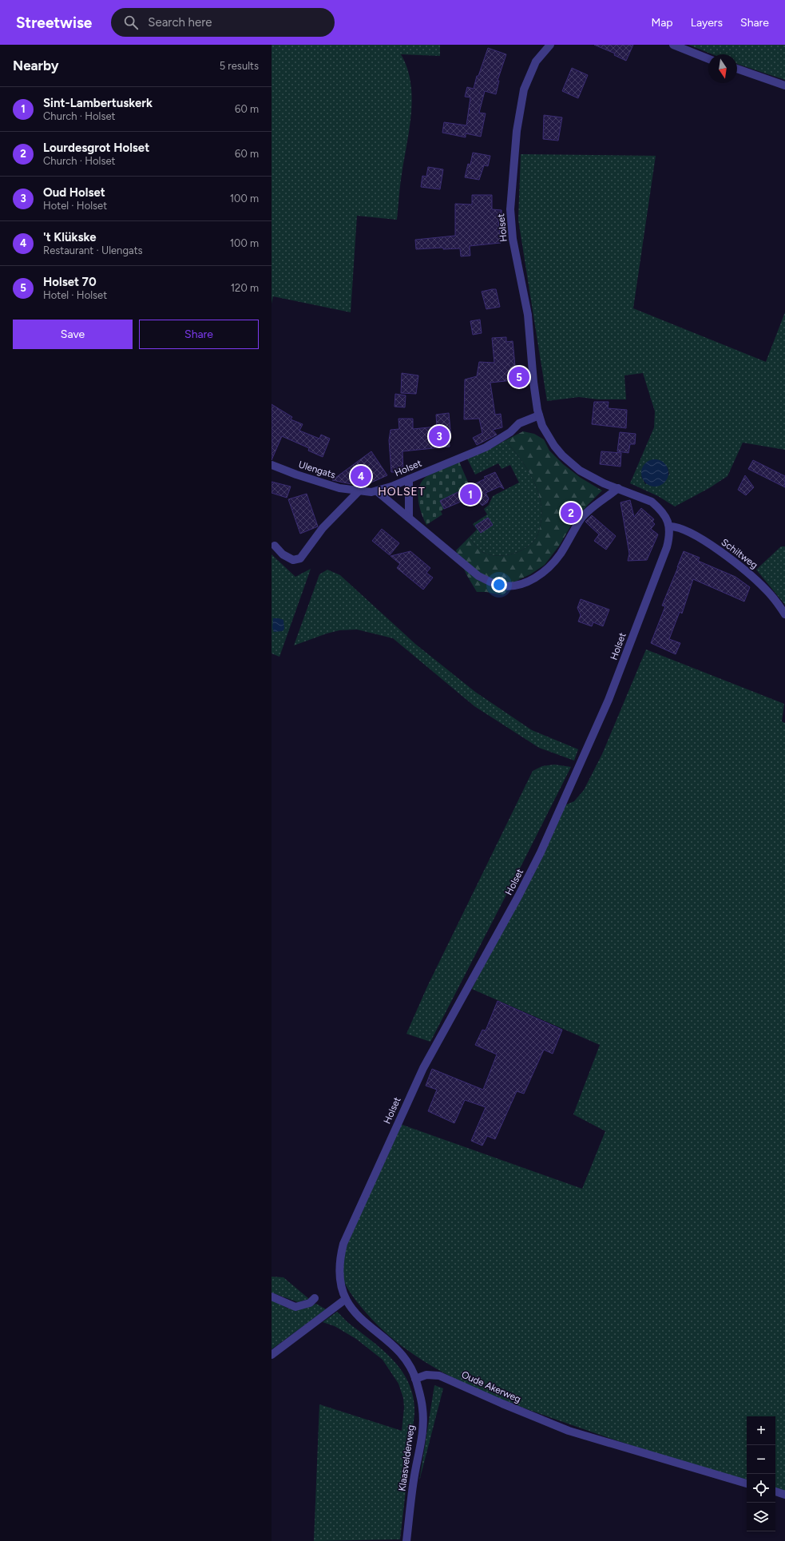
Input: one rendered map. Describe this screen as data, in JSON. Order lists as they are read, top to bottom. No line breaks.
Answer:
{"streets":{"street":["Holset","Ulengats","Schiltweg","Oude Akerweg","Klaasvelderweg"]},"crossings":[["Holset","Ulengats"],["Holset","Schiltweg"],["Oude Akerweg","Klaasvelderweg"]],"districts":["HOLSET"],"north":"bottom","page":{"header":"Streetwise","search":"Search here","nav":["Map","Layers","Share"],"heading":["Nearby","5 results"],"list":[{"mark":"1","name":"Sint-Lambertuskerk","note":"Church · Holset","value":"60 m"},{"mark":"2","name":"Lourdesgrot Holset","note":"Church · Holset","value":"60 m"},{"mark":"3","name":"Oud Holset","note":"Hotel · Holset","value":"100 m"},{"mark":"4","name":"'t Klükske","note":"Restaurant · Ulengats","value":"100 m"},{"mark":"5","name":"Holset 70","note":"Hotel · Holset","value":"120 m"}],"buttons":["Save","Share"],"pins":["5","3","4","1","2"],"map_buttons":["+","−"]}}
